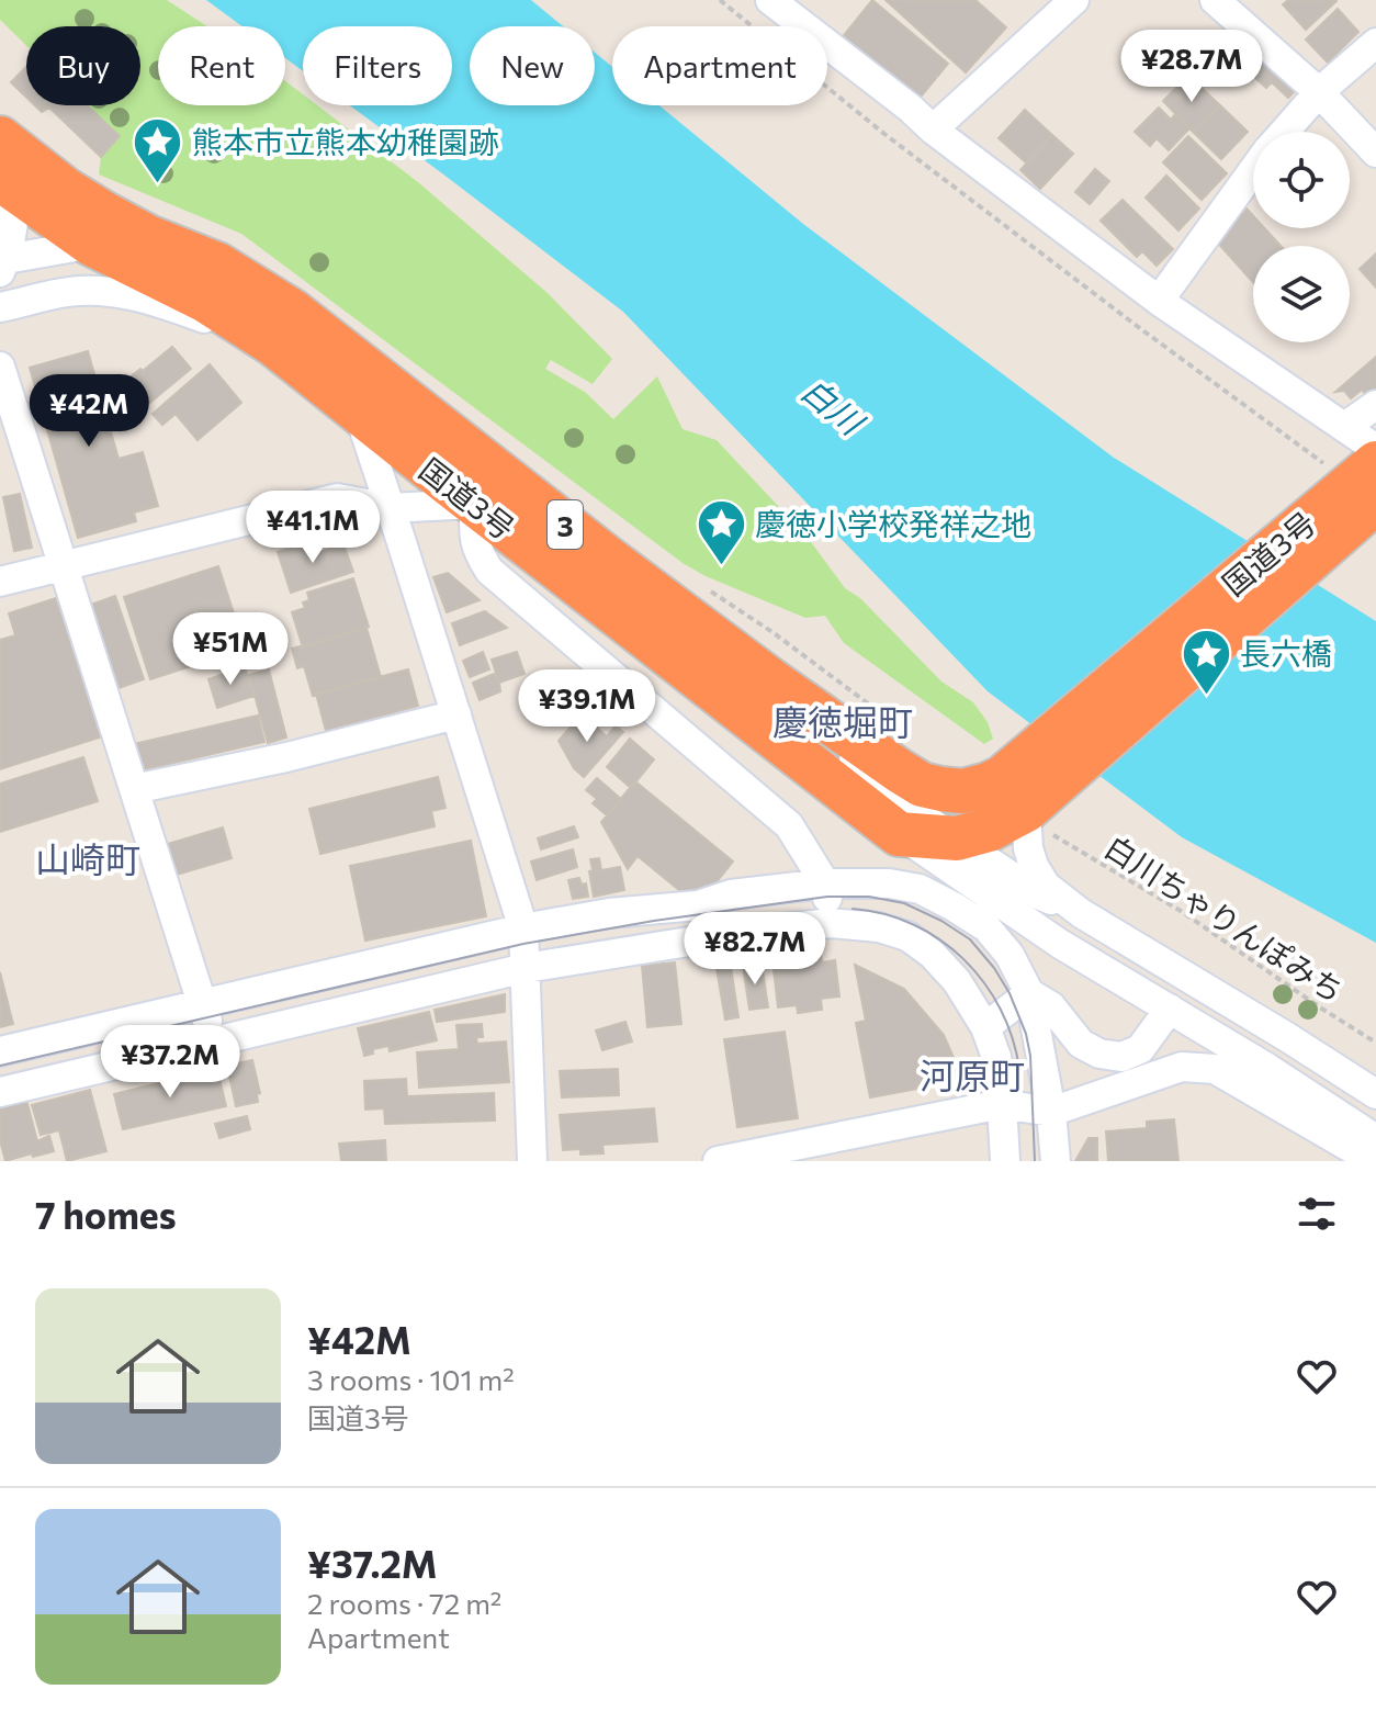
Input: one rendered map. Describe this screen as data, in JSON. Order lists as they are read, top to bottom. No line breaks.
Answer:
{"streets":{"highway":["国道3号","3"],"path":["白川ちゃりんぽみち"]},"crossings":[["国道3号","白川ちゃりんぽみち"]],"districts":["慶徳堀町","山崎町","河原町"],"water":["白川"],"places":{"place":["熊本市立熊本幼稚園跡","慶徳小学校発祥之地","長六橋"]},"page":{"chip":["Buy","Rent","Filters","New","Apartment"],"price":["¥28.7M","¥42M","¥41.1M","¥51M","¥39.1M","¥82.7M","¥37.2M"],"heading":"7 homes","list":[{"name":"¥42M","note":"3 rooms · 101 m² · 国道3号"},{"name":"¥37.2M","note":"2 rooms · 72 m² · Apartment"}]}}
